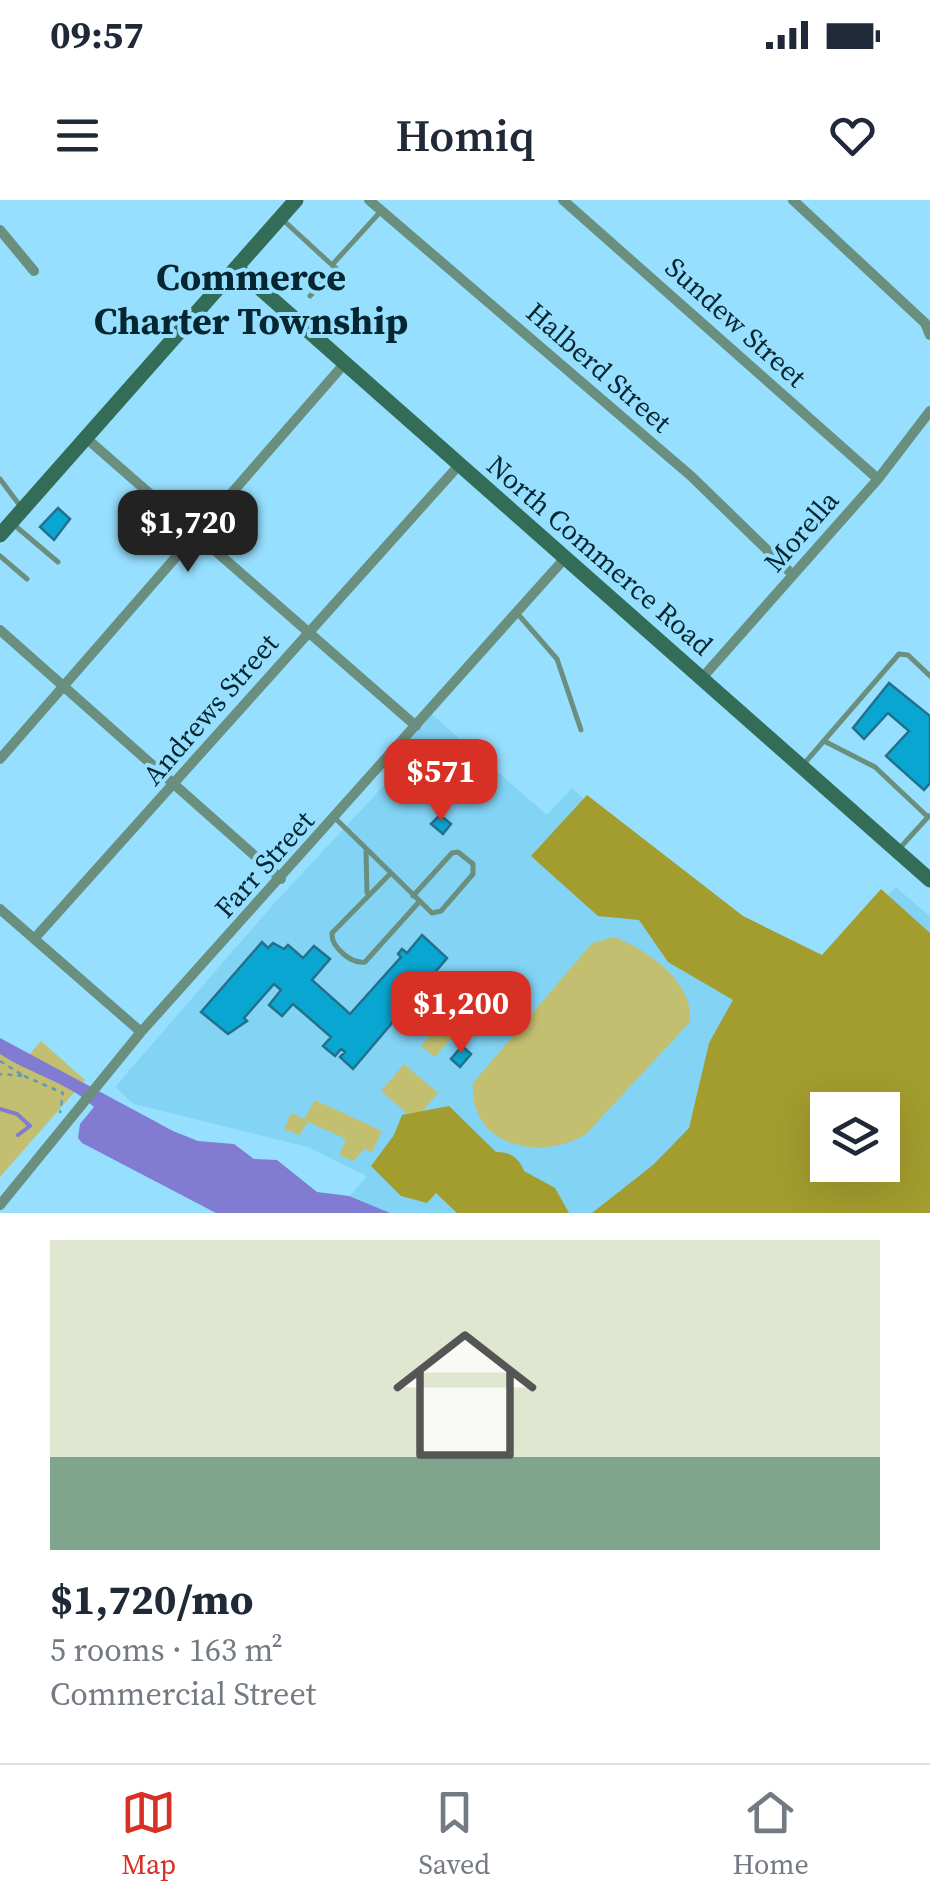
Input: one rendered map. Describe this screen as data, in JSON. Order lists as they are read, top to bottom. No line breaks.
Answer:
{"streets":{"main road":["North Commerce Road"],"street":["Sundew Street","Halberd Street","Morella","Andrews Street","Farr Street"]},"crossings":[["Sundew Street","Morella"],["Halberd Street","Morella"],["Morella","North Commerce Road"],["North Commerce Road","Andrews Street"],["North Commerce Road","Farr Street"]],"districts":["Commerce Charter Township"],"page":{"status":"09:57","header":"Homiq","price":["$1,720","$571","$1,200"],"list":[{"name":"$1,720/mo","note":"5 rooms · 163 m² · Commercial Street"}],"tabs":["Map","Saved","Home"]}}
